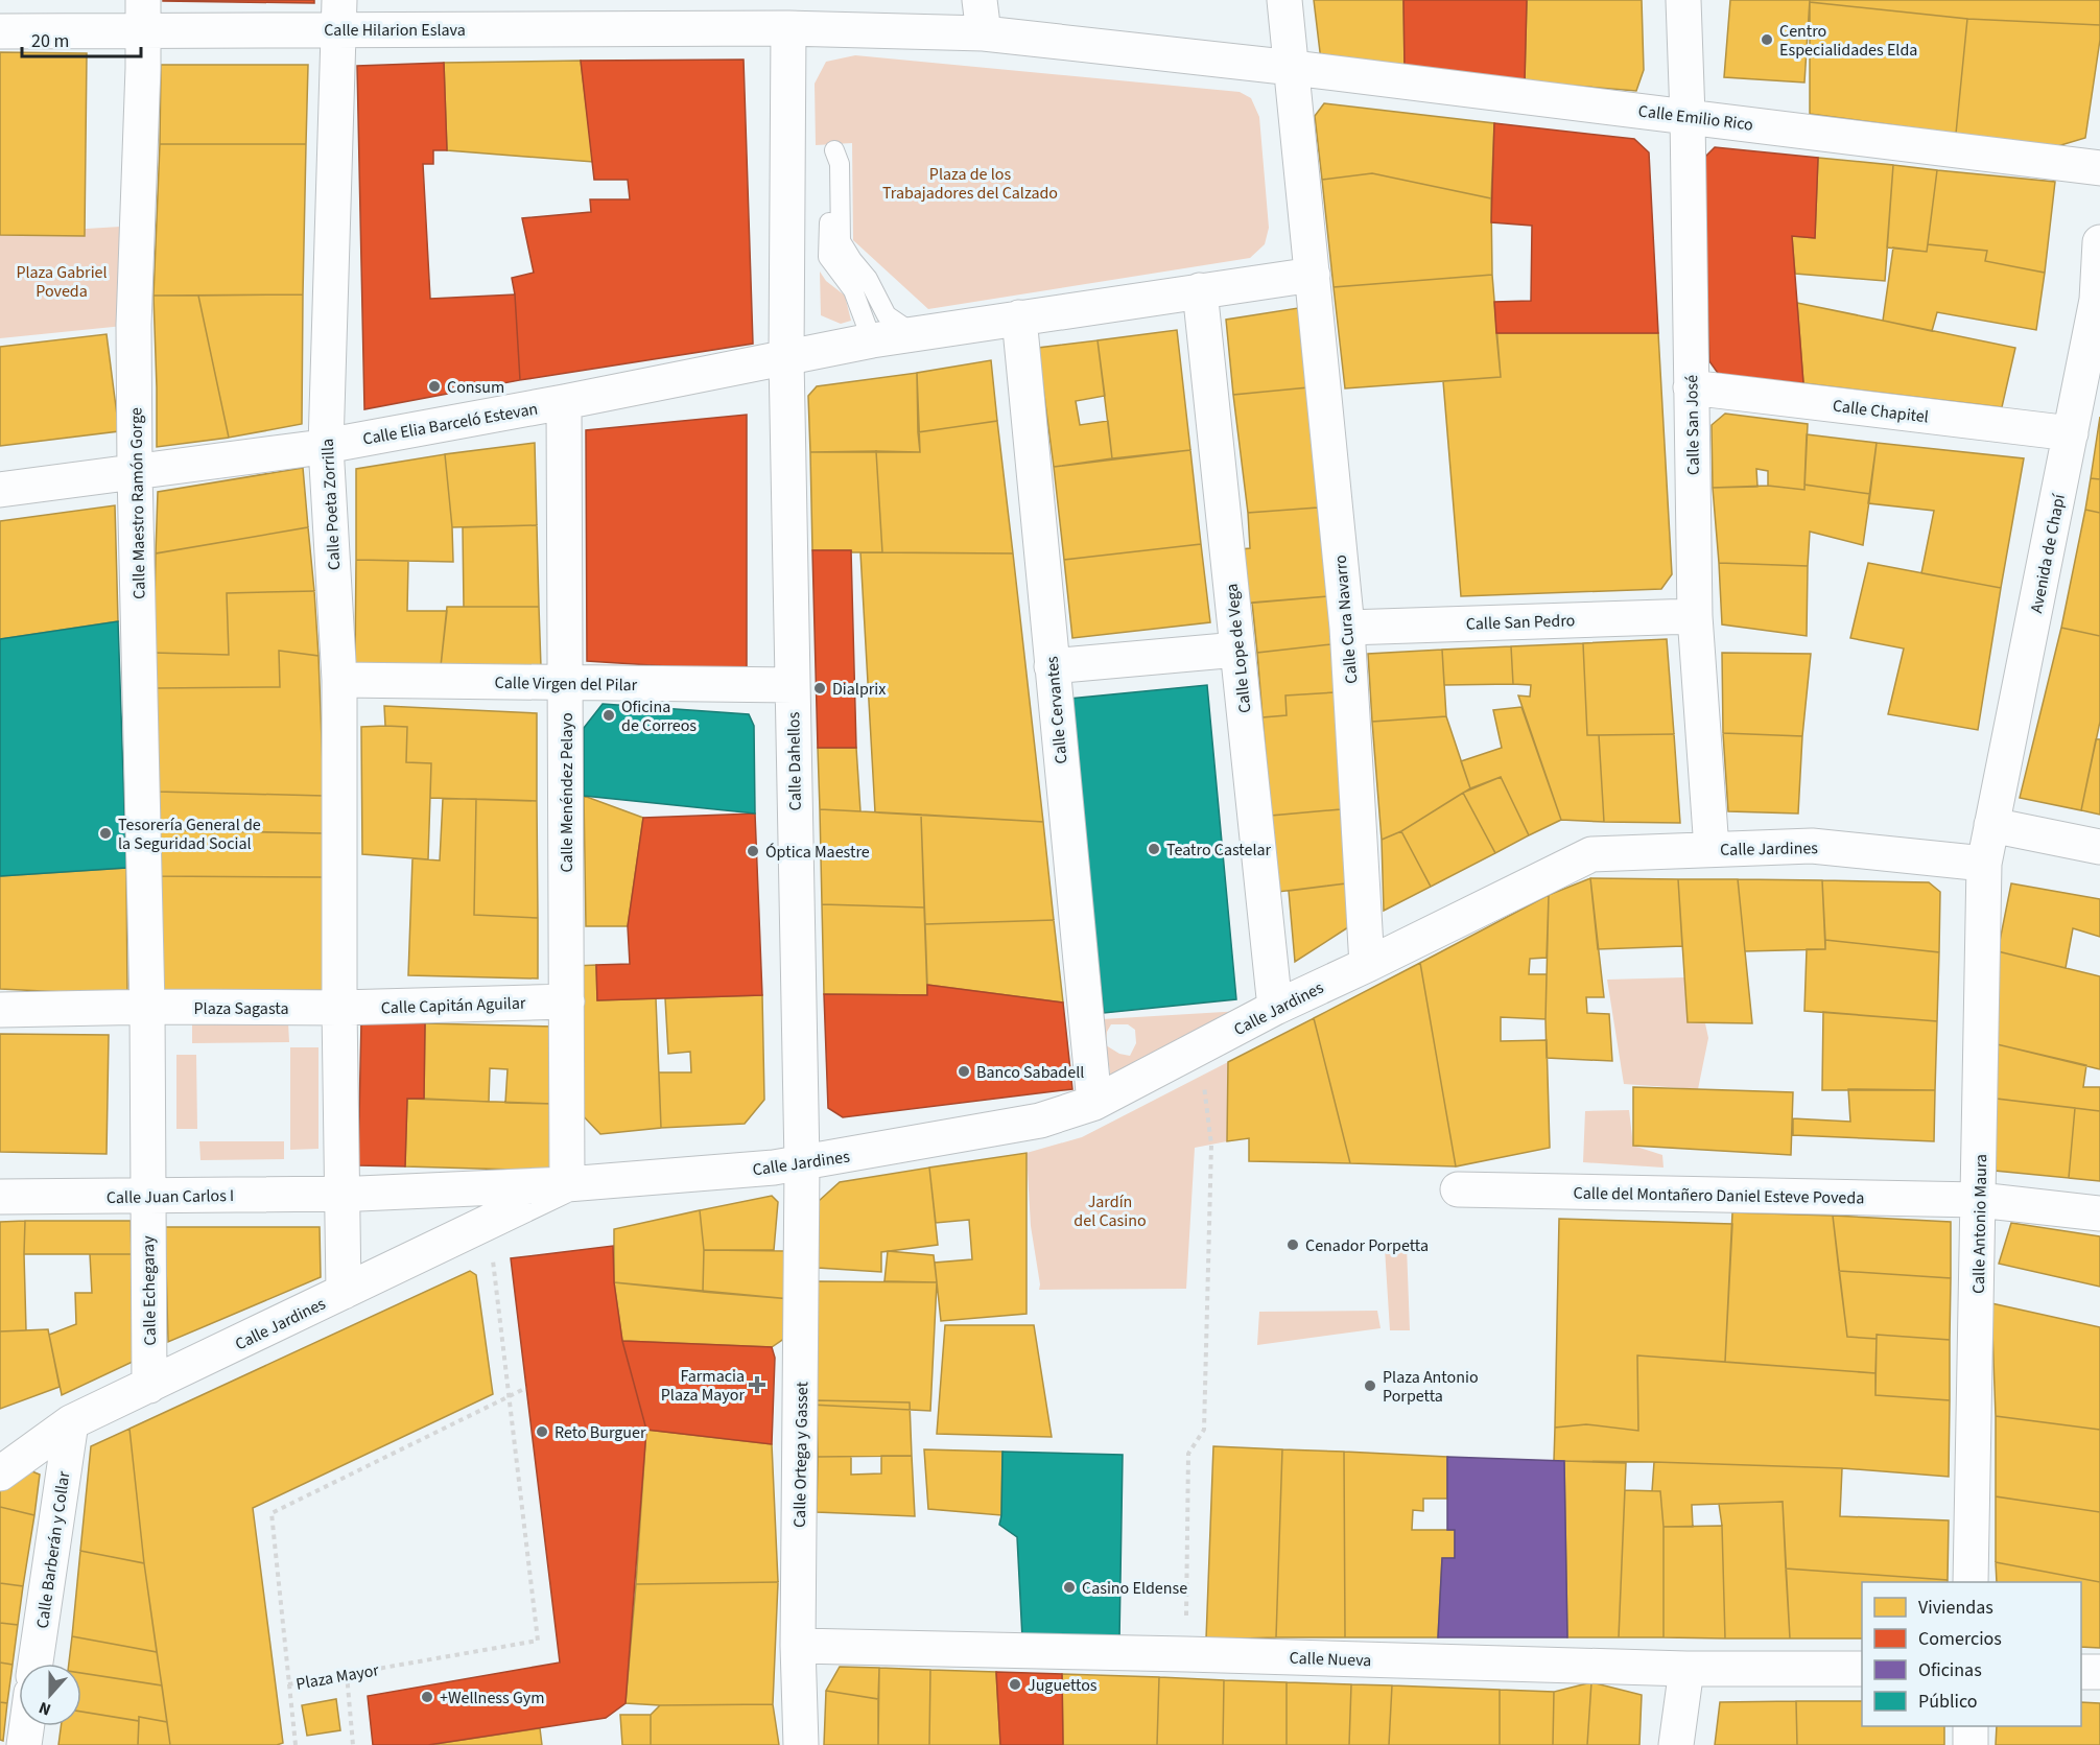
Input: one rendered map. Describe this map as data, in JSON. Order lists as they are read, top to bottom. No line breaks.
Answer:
{"streets":{"street":["Calle Hilarion Eslava","Calle Emilio Rico","Calle Chapitel","Calle Elia Barceló Estevan","Calle San José","Calle Maestro Ramón Gorge","Calle Poeta Zorrilla","Avenida de Chapí","Calle Cura Navarro","Calle San Pedro","Calle Lope de Vega","Calle Virgen del Pilar","Calle Cervantes","Calle Dahellos","Calle Menéndez Pelayo","Calle Jardines","Calle Capitán Aguilar","Plaza Sagasta","Calle del Montañero Daniel Esteve Poveda","Calle Juan Carlos I","Calle Antonio Maura","Calle Echegaray","Calle Ortega y Gasset","Calle Barberán y Collar","Calle Nueva"],"path":["Plaza Mayor"]},"crossings":[["Calle Hilarion Eslava","Calle Maestro Ramón Gorge"],["Calle Hilarion Eslava","Calle Poeta Zorrilla"],["Calle Emilio Rico","Calle San José"],["Calle Chapitel","Calle San José"],["Calle Chapitel","Avenida de Chapí"],["Calle Elia Barceló Estevan","Calle Maestro Ramón Gorge"],["Calle Elia Barceló Estevan","Calle Poeta Zorrilla"],["Calle Elia Barceló Estevan","Calle Dahellos"],["Calle Elia Barceló Estevan","Calle Menéndez Pelayo"],["Calle San José","Calle San Pedro"],["Calle San José","Calle Jardines"],["Calle Maestro Ramón Gorge","Plaza Sagasta"],["Calle Poeta Zorrilla","Calle Virgen del Pilar"],["Calle Poeta Zorrilla","Calle Capitán Aguilar"],["Calle Poeta Zorrilla","Plaza Sagasta"],["Avenida de Chapí","Calle Jardines"],["Avenida de Chapí","Calle Antonio Maura"],["Calle Cura Navarro","Calle San Pedro"],["Calle Cura Navarro","Calle Jardines"],["Calle Lope de Vega","Calle Jardines"],["Calle Virgen del Pilar","Calle Dahellos"],["Calle Virgen del Pilar","Calle Menéndez Pelayo"],["Calle Cervantes","Calle Jardines"],["Calle Dahellos","Calle Jardines"],["Calle Dahellos","Calle Ortega y Gasset"],["Calle Menéndez Pelayo","Calle Jardines"],["Calle Menéndez Pelayo","Calle Capitán Aguilar"],["Calle Jardines","Calle Juan Carlos I"],["Calle Jardines","Calle Antonio Maura"],["Calle Jardines","Calle Echegaray"],["Calle Jardines","Calle Ortega y Gasset"],["Calle Jardines","Calle Barberán y Collar"],["Calle Capitán Aguilar","Plaza Sagasta"],["Calle del Montañero Daniel Esteve Poveda","Calle Antonio Maura"],["Calle Juan Carlos I","Calle Echegaray"],["Calle Ortega y Gasset","Calle Nueva"]],"parks":["Plaza de los Trabajadores del Calzado","Plaza Gabriel Poveda","Jardín del Casino"],"places":{"other":["Centro Especialidades Elda","Consum","Dialprix","Oficina de Correos","Tesorería General de la Seguridad Social","Teatro Castelar","Óptica Maestre","Banco Sabadell","Cenador Porpetta","Plaza Antonio Porpetta","Reto Burguer","Casino Eldense","Juguettos","+Wellness Gym"],"health":["Farmacia Plaza Mayor"]},"legend":["Viviendas","Comercios","Oficinas","Público"],"scale_bar":"20 m","north":"bottom"}
